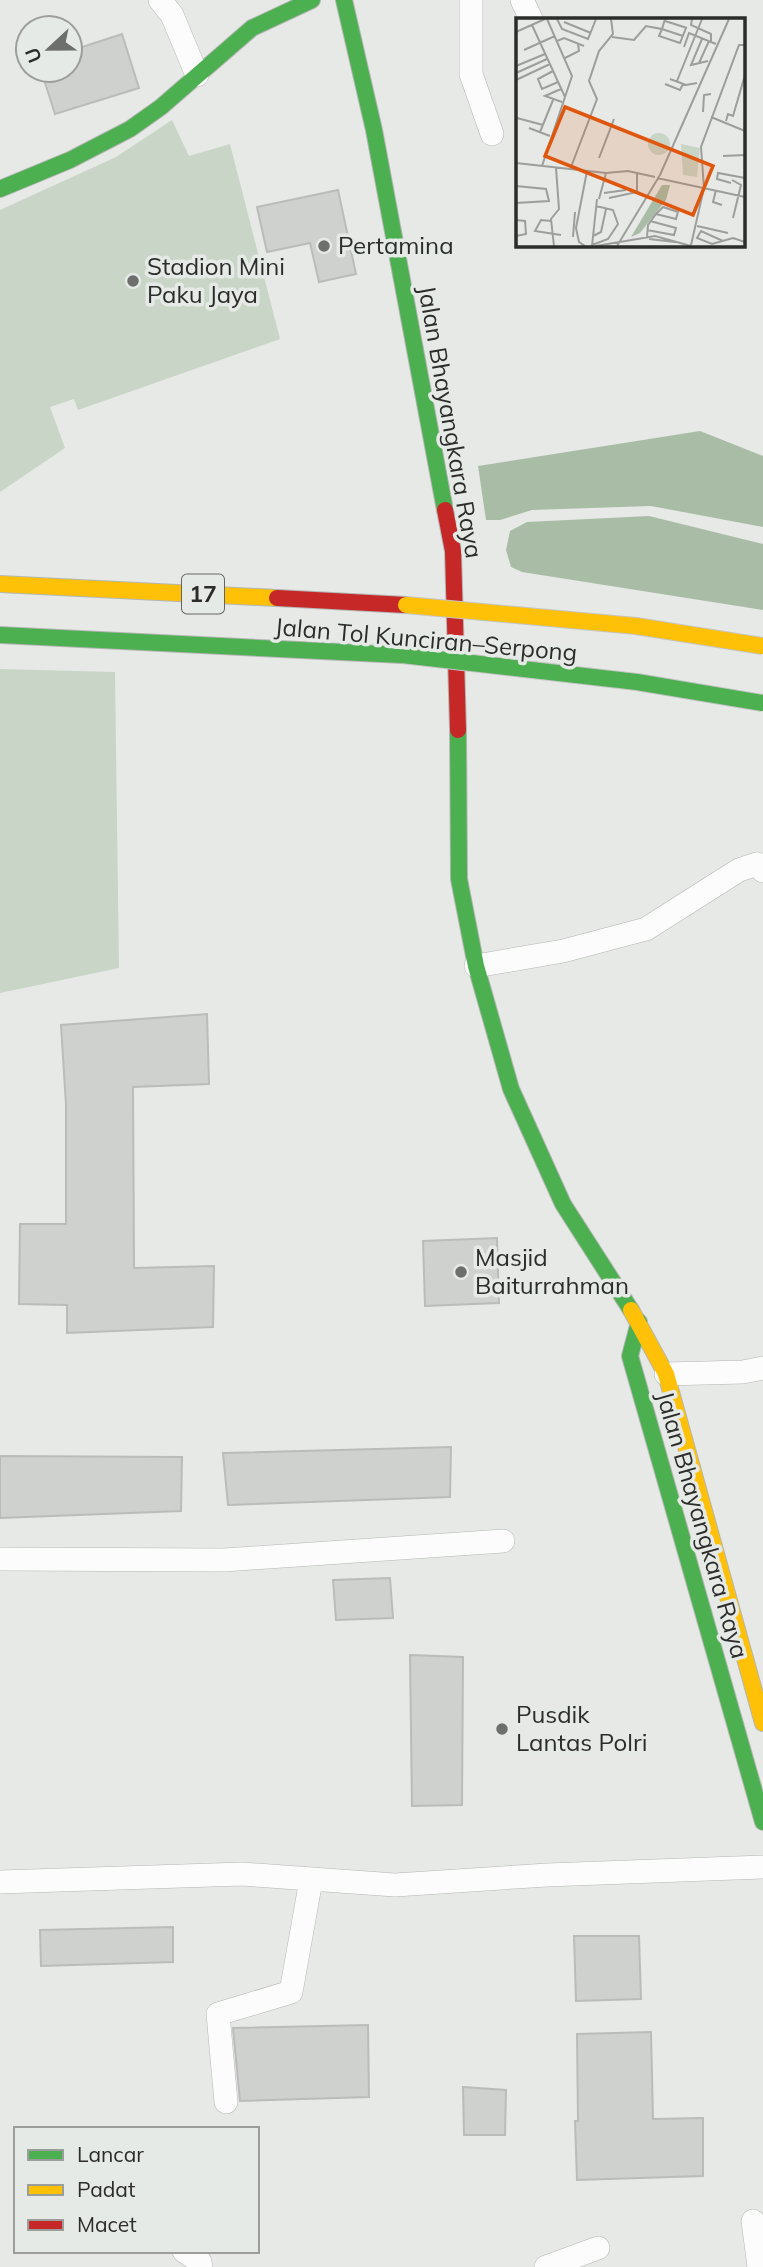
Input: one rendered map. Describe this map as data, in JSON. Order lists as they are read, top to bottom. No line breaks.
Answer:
{"streets":{"main road":["Jalan Bhayangkara Raya","17","Jalan Tol Kunciran–Serpong"]},"places":["Pertamina","Stadion Mini Paku Jaya","Masjid Baiturrahman","Pusdik Lantas Polri"],"legend":["Lancar","Padat","Macet"],"north":"left"}
